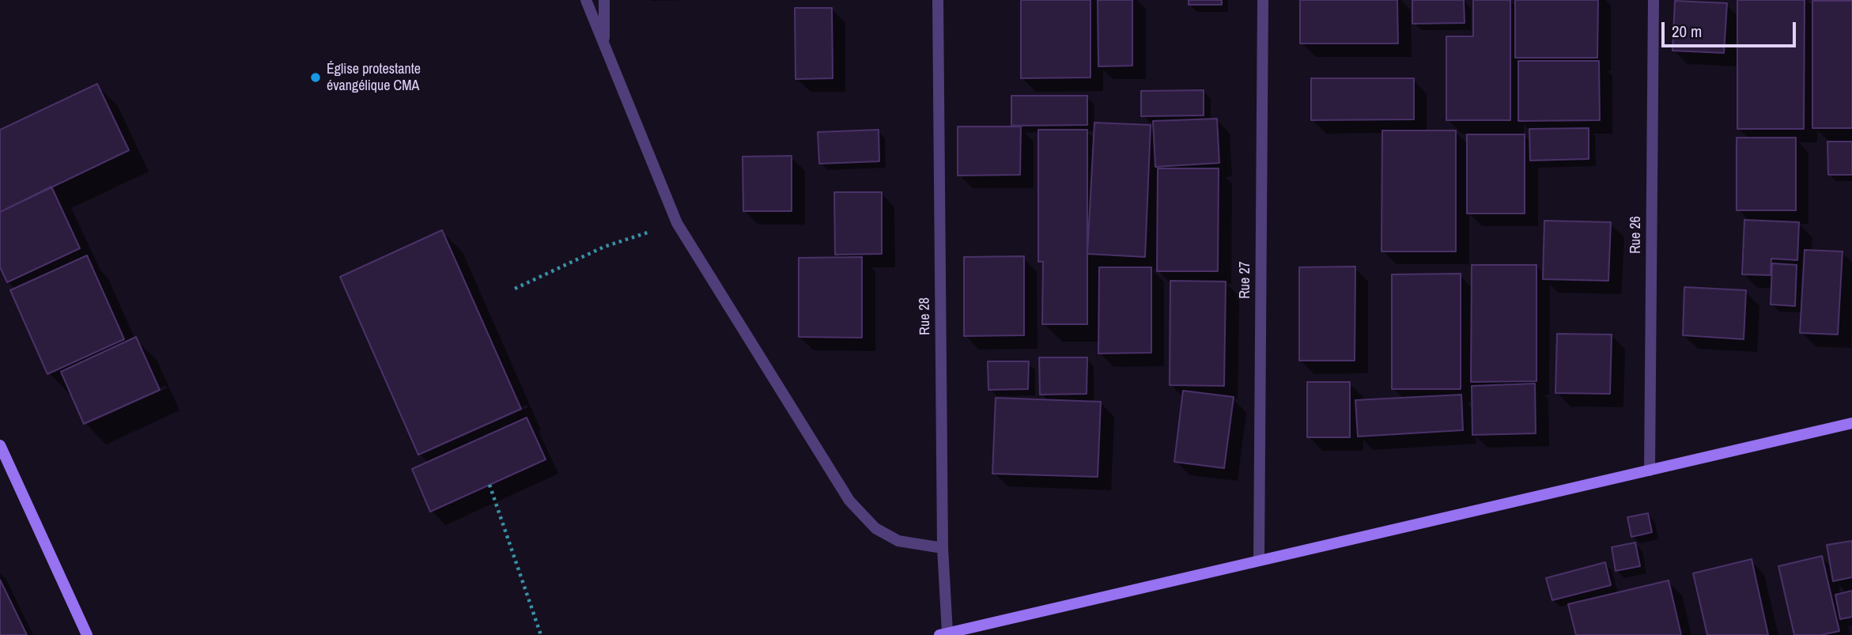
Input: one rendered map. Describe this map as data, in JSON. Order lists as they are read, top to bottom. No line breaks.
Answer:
{"streets":{"street":["Rue 26","Rue 27","Rue 28"]},"places":["Église protestante évangélique CMA"],"scale_bar":"20 m"}
